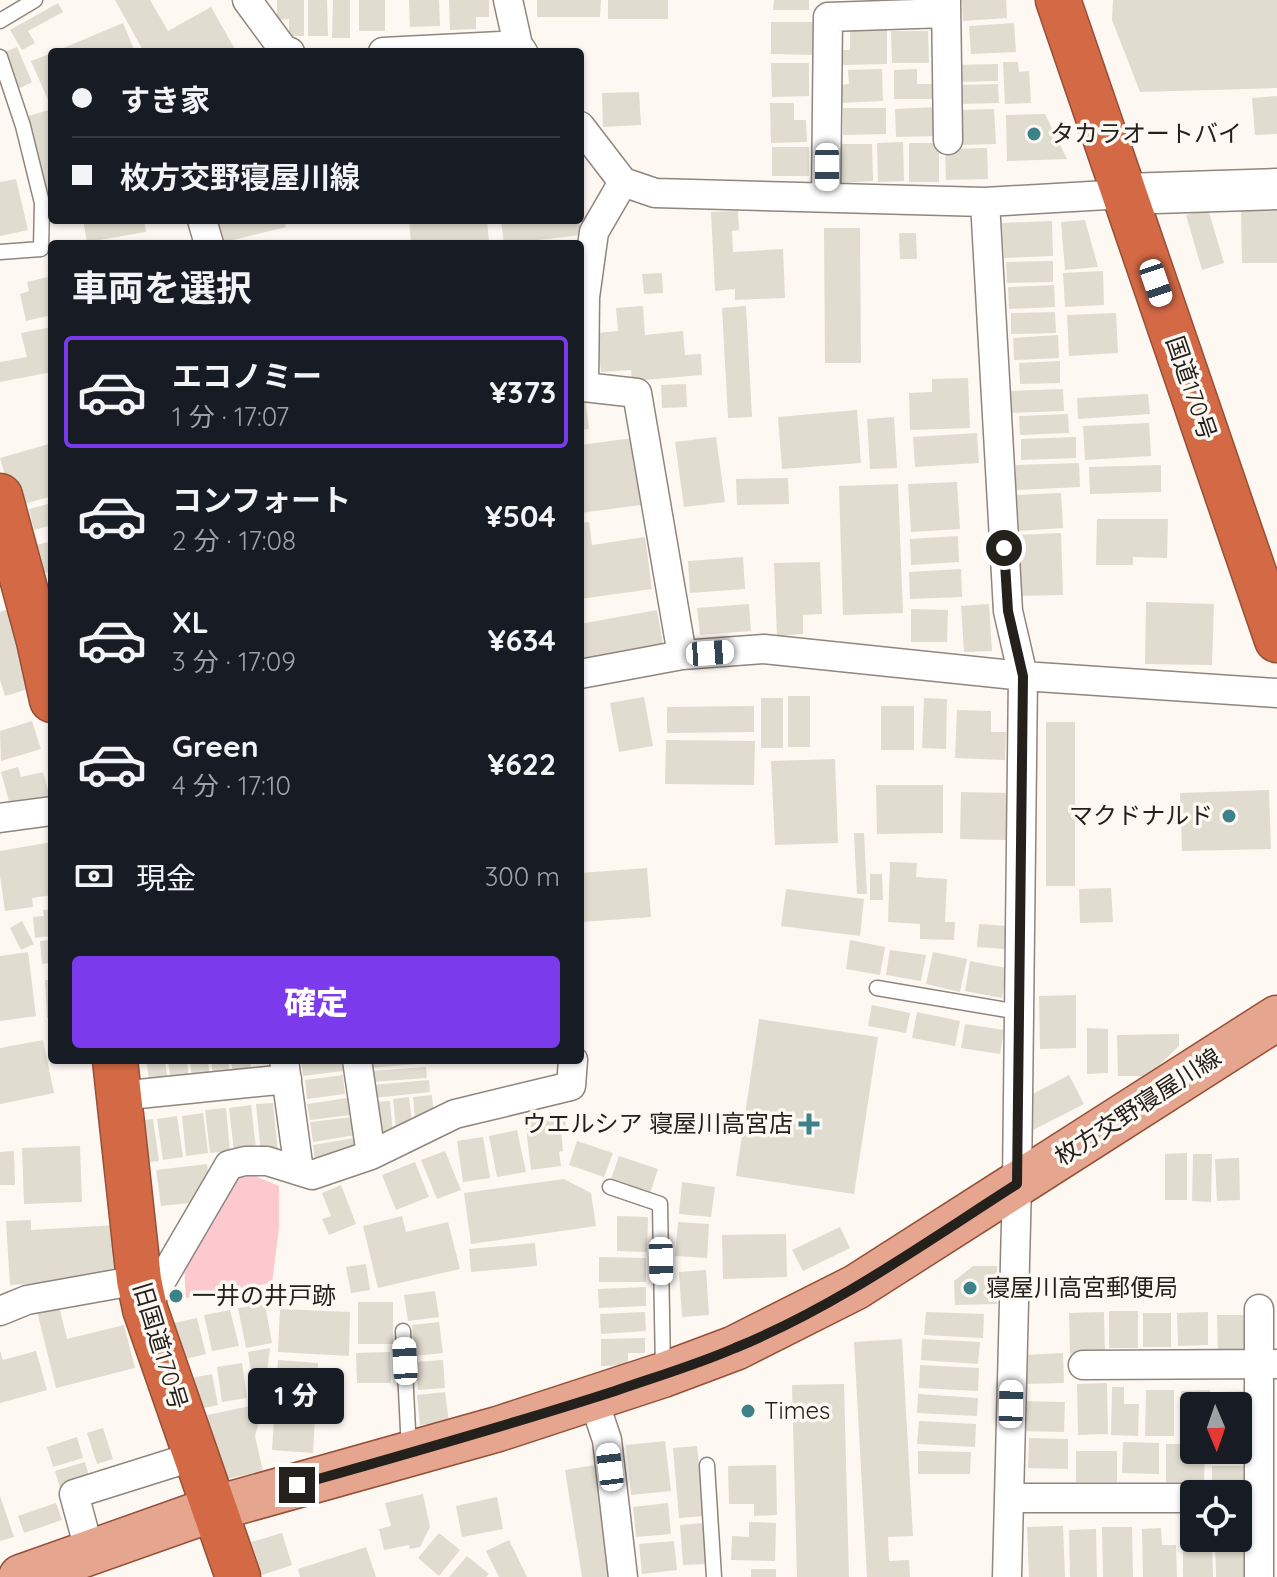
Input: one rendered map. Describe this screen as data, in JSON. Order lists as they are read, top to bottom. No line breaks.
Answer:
{"streets":{"highway":["国道170号","旧国道170号"],"main road":["枚方交野寝屋川線"]},"crossings":[["枚方交野寝屋川線","旧国道170号"]],"places":{"other":["タカラオートバイ","マクドナルド","寝屋川高宮郵便局","一井の井戸跡","Times"],"health":["ウエルシア 寝屋川高宮店"]},"north":"bottom","page":{"banner":["すき家","枚方交野寝屋川線"],"heading":"車両を選択","list":[{"name":"エコノミー","note":"1 分 · 17:07","value":"¥373"},{"name":"コンフォート","note":"2 分 · 17:08","value":"¥504"},{"name":"XL","note":"3 分 · 17:09","value":"¥634"},{"name":"Green","note":"4 分 · 17:10","value":"¥622"}],"pay":["現金","300 m"],"buttons":"確定","bubble":"1 分"}}
